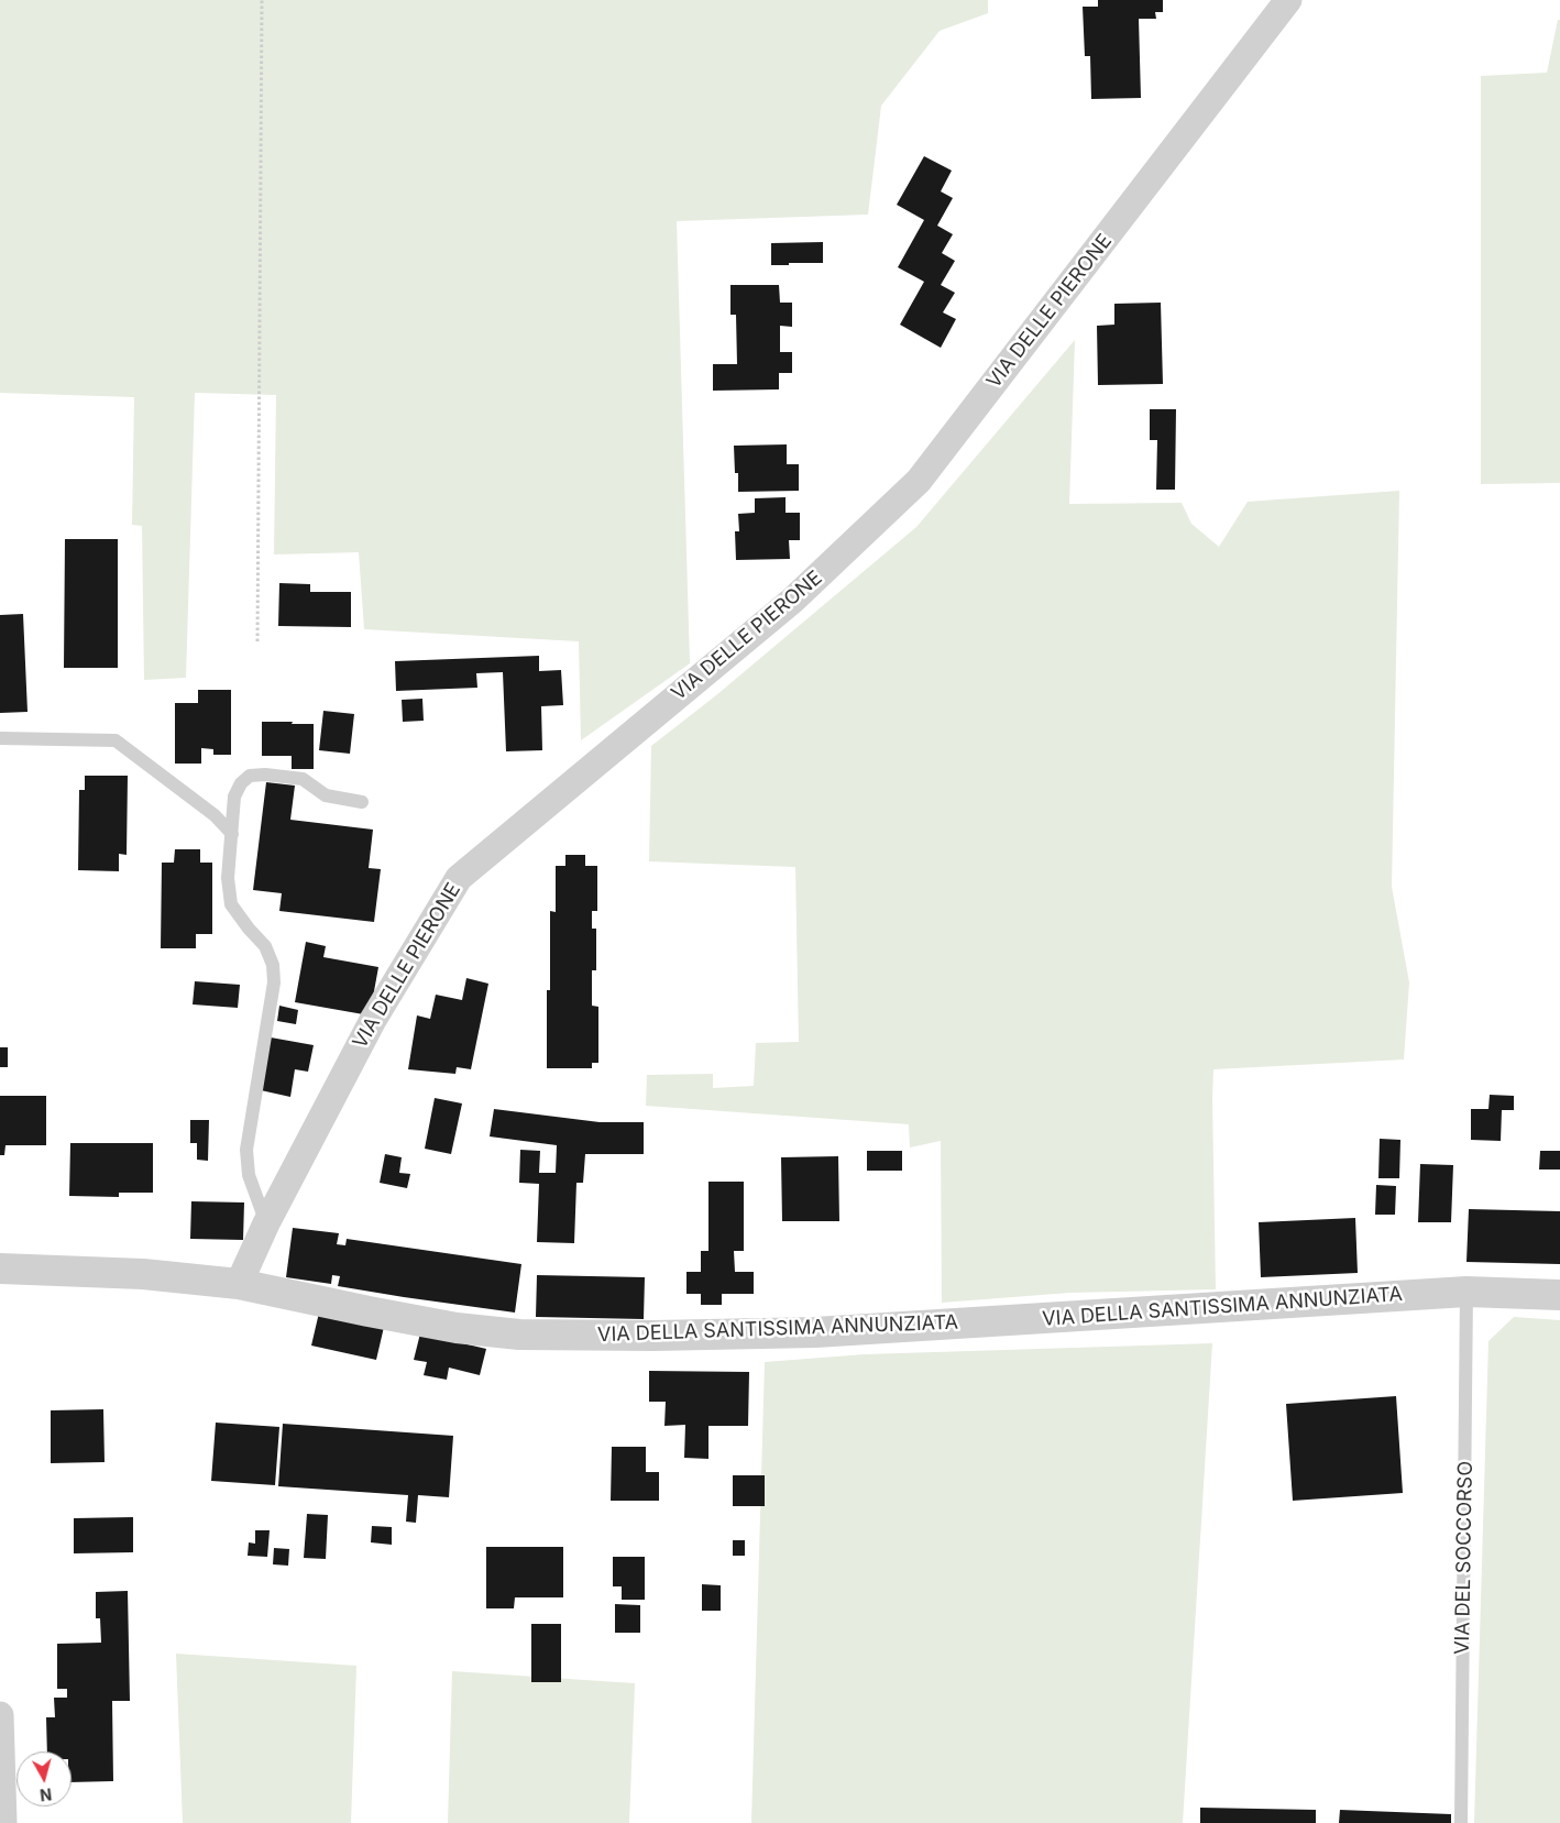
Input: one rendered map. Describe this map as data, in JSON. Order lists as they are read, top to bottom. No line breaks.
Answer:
{"streets":{"street":["VIA DELLE PIERONE","VIA DELLA SANTISSIMA ANNUNZIATA"],"lane":["VIA DEL SOCCORSO"]},"crossings":[["VIA DELLE PIERONE","VIA DELLA SANTISSIMA ANNUNZIATA"],["VIA DELLA SANTISSIMA ANNUNZIATA","VIA DEL SOCCORSO"]],"north":"bottom"}
